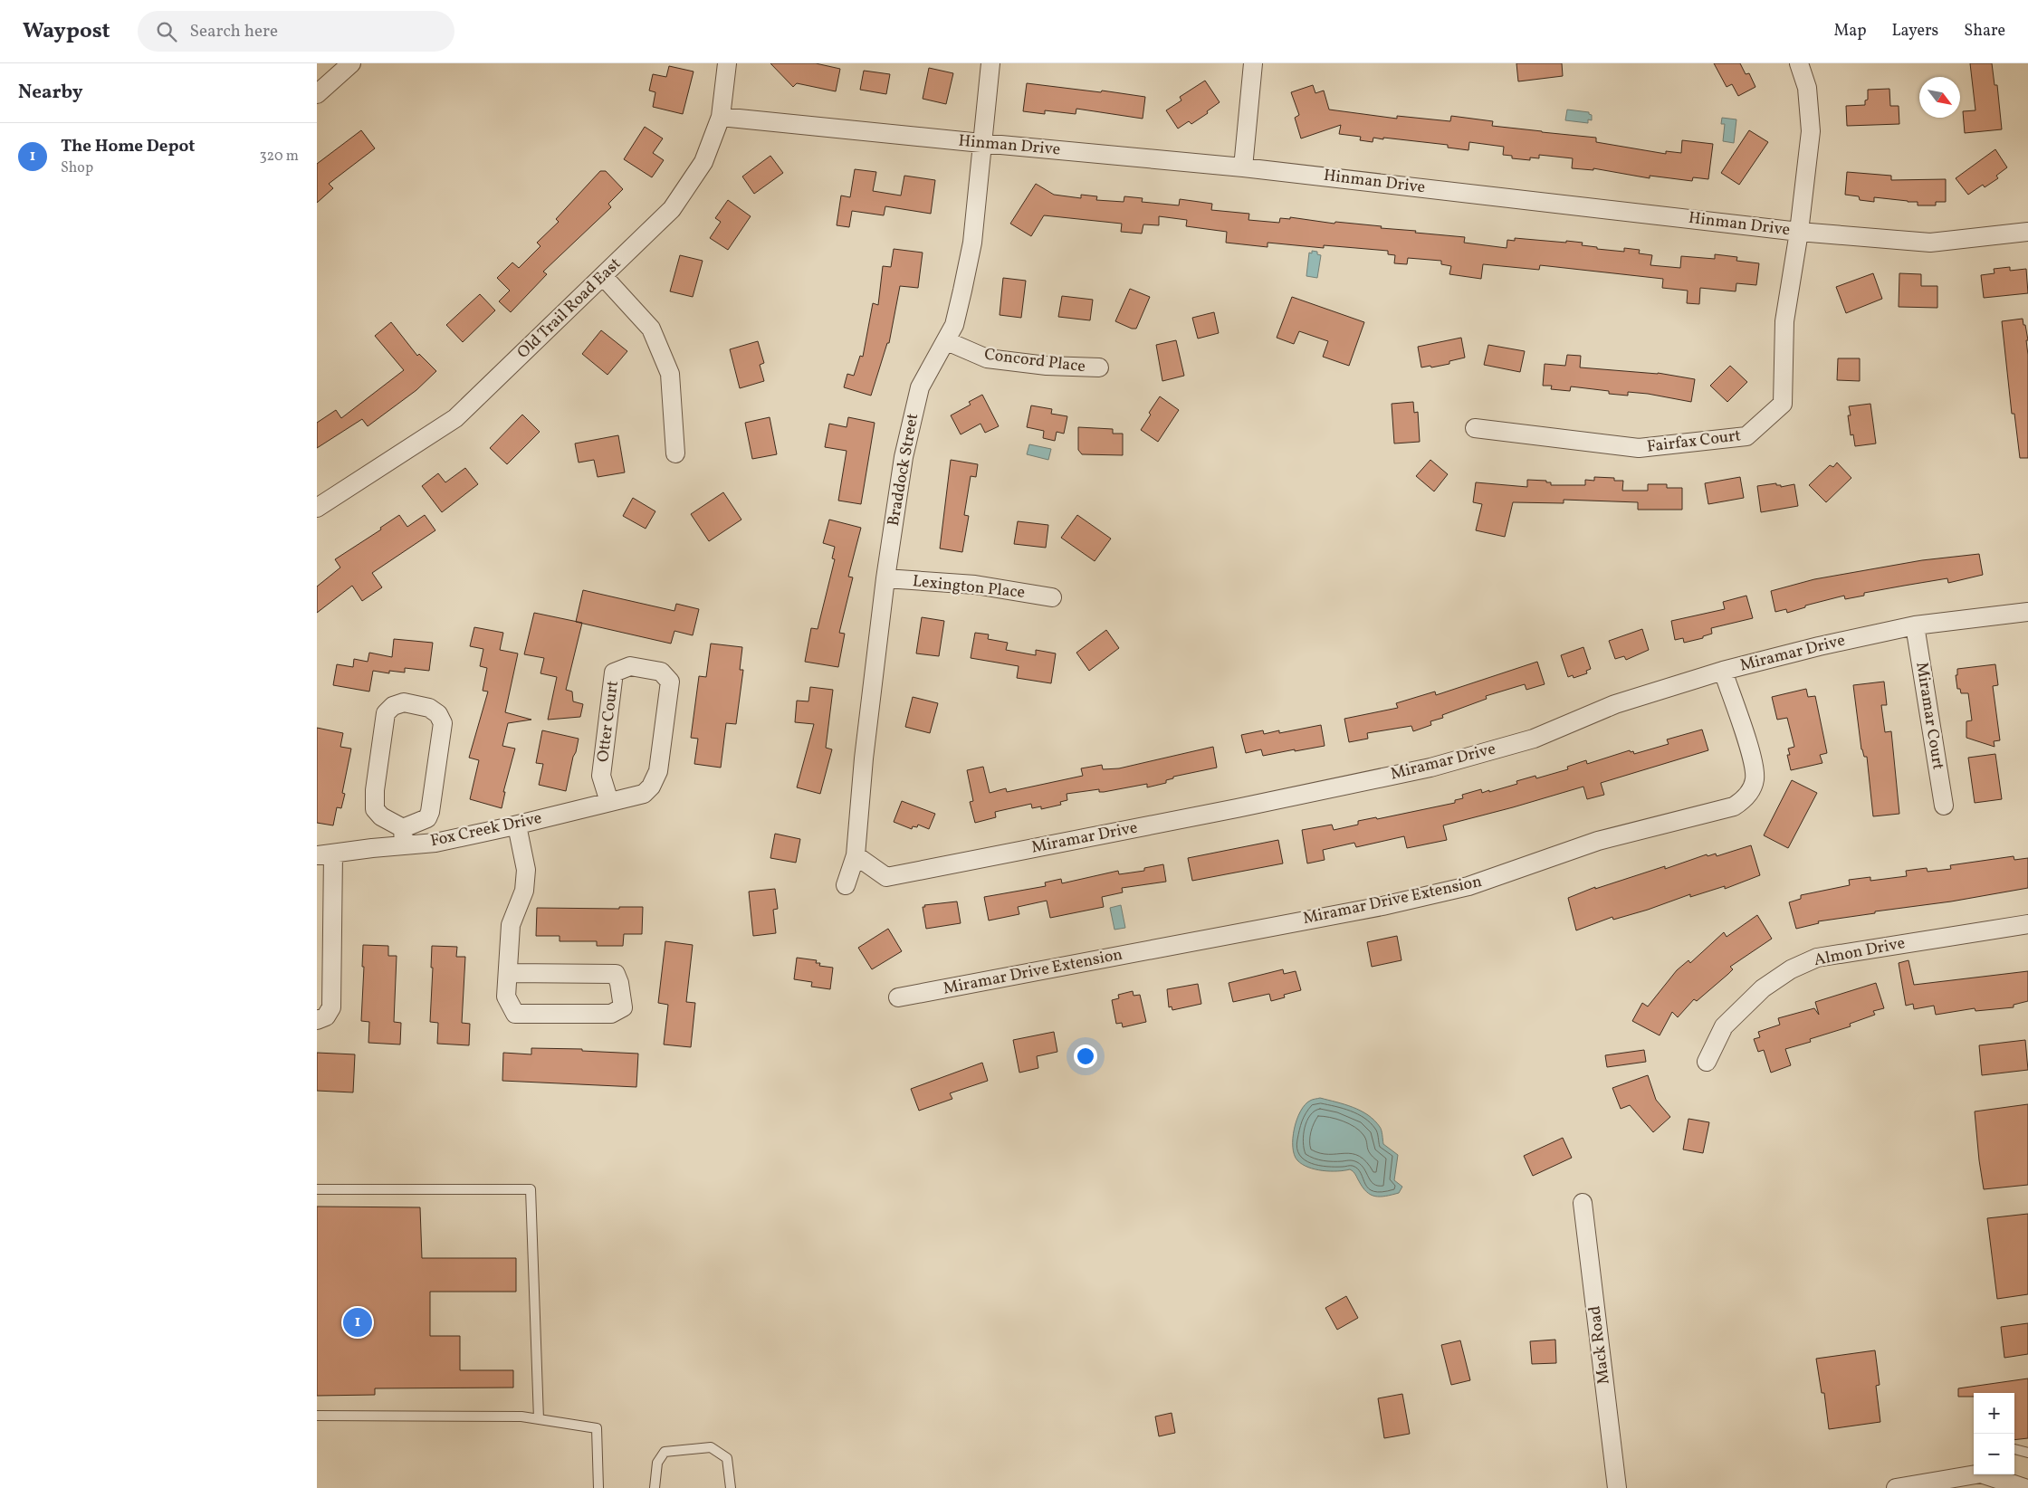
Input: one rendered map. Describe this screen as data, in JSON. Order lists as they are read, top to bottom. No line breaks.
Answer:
{"streets":{"street":["Hinman Drive","Old Trail Road East","Concord Place","Fairfax Court","Braddock Street","Lexington Place","Miramar Drive","Miramar Court","Otter Court","Fox Creek Drive","Miramar Drive Extension","Almon Drive","Mack Road"]},"crossings":[["Hinman Drive","Old Trail Road East"],["Hinman Drive","Fairfax Court"],["Hinman Drive","Braddock Street"],["Concord Place","Braddock Street"],["Braddock Street","Lexington Place"],["Braddock Street","Miramar Drive"],["Miramar Drive","Miramar Court"],["Miramar Drive","Miramar Drive Extension"],["Otter Court","Fox Creek Drive"]],"north":"bottom right","page":{"header":"Waypost","search":"Search here","nav":["Map","Layers","Share"],"heading":"Nearby","list":[{"mark":"1","name":"The Home Depot","note":"Shop","value":"320 m"}],"pins":"1","map_buttons":["+","−"]}}
